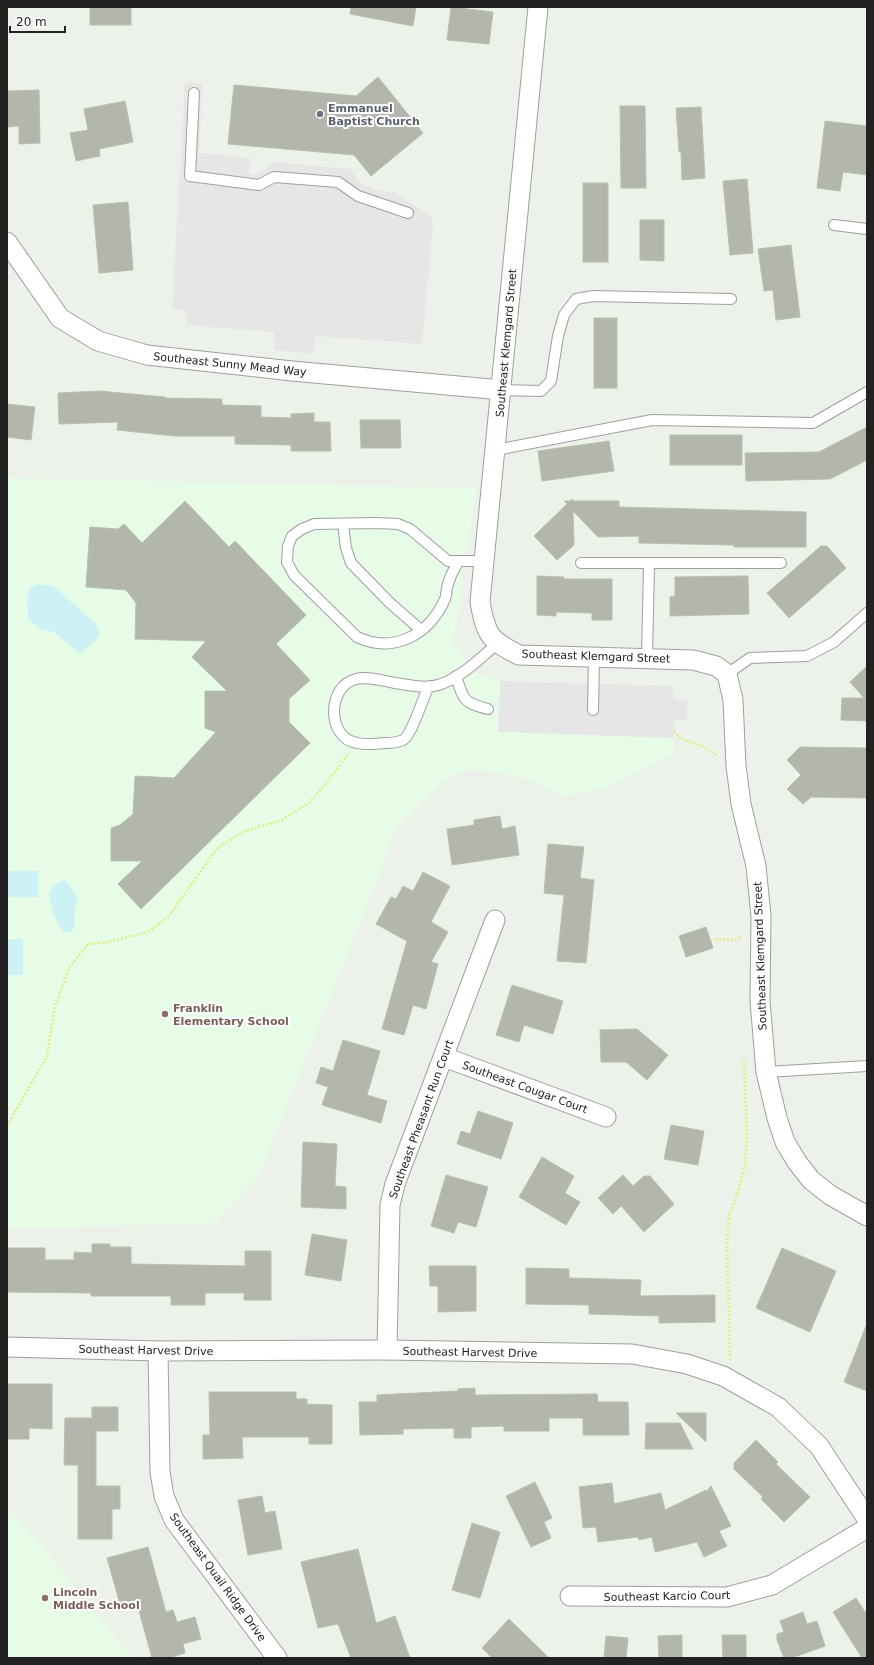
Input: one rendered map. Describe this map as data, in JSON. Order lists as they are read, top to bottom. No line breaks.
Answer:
{"streets":{"street":["Southeast Klemgard Street","Southeast Sunny Mead Way","Southeast Cougar Court","Southeast Pheasant Run Court","Southeast Harvest Drive","Southeast Quail Ridge Drive","Southeast Karcio Court"]},"crossings":[["Southeast Klemgard Street","Southeast Sunny Mead Way"],["Southeast Cougar Court","Southeast Pheasant Run Court"],["Southeast Pheasant Run Court","Southeast Harvest Drive"],["Southeast Harvest Drive","Southeast Quail Ridge Drive"]],"places":["Emmanuel Baptist Church","Franklin Elementary School","Lincoln Middle School"],"scale_bar":"20 m"}
